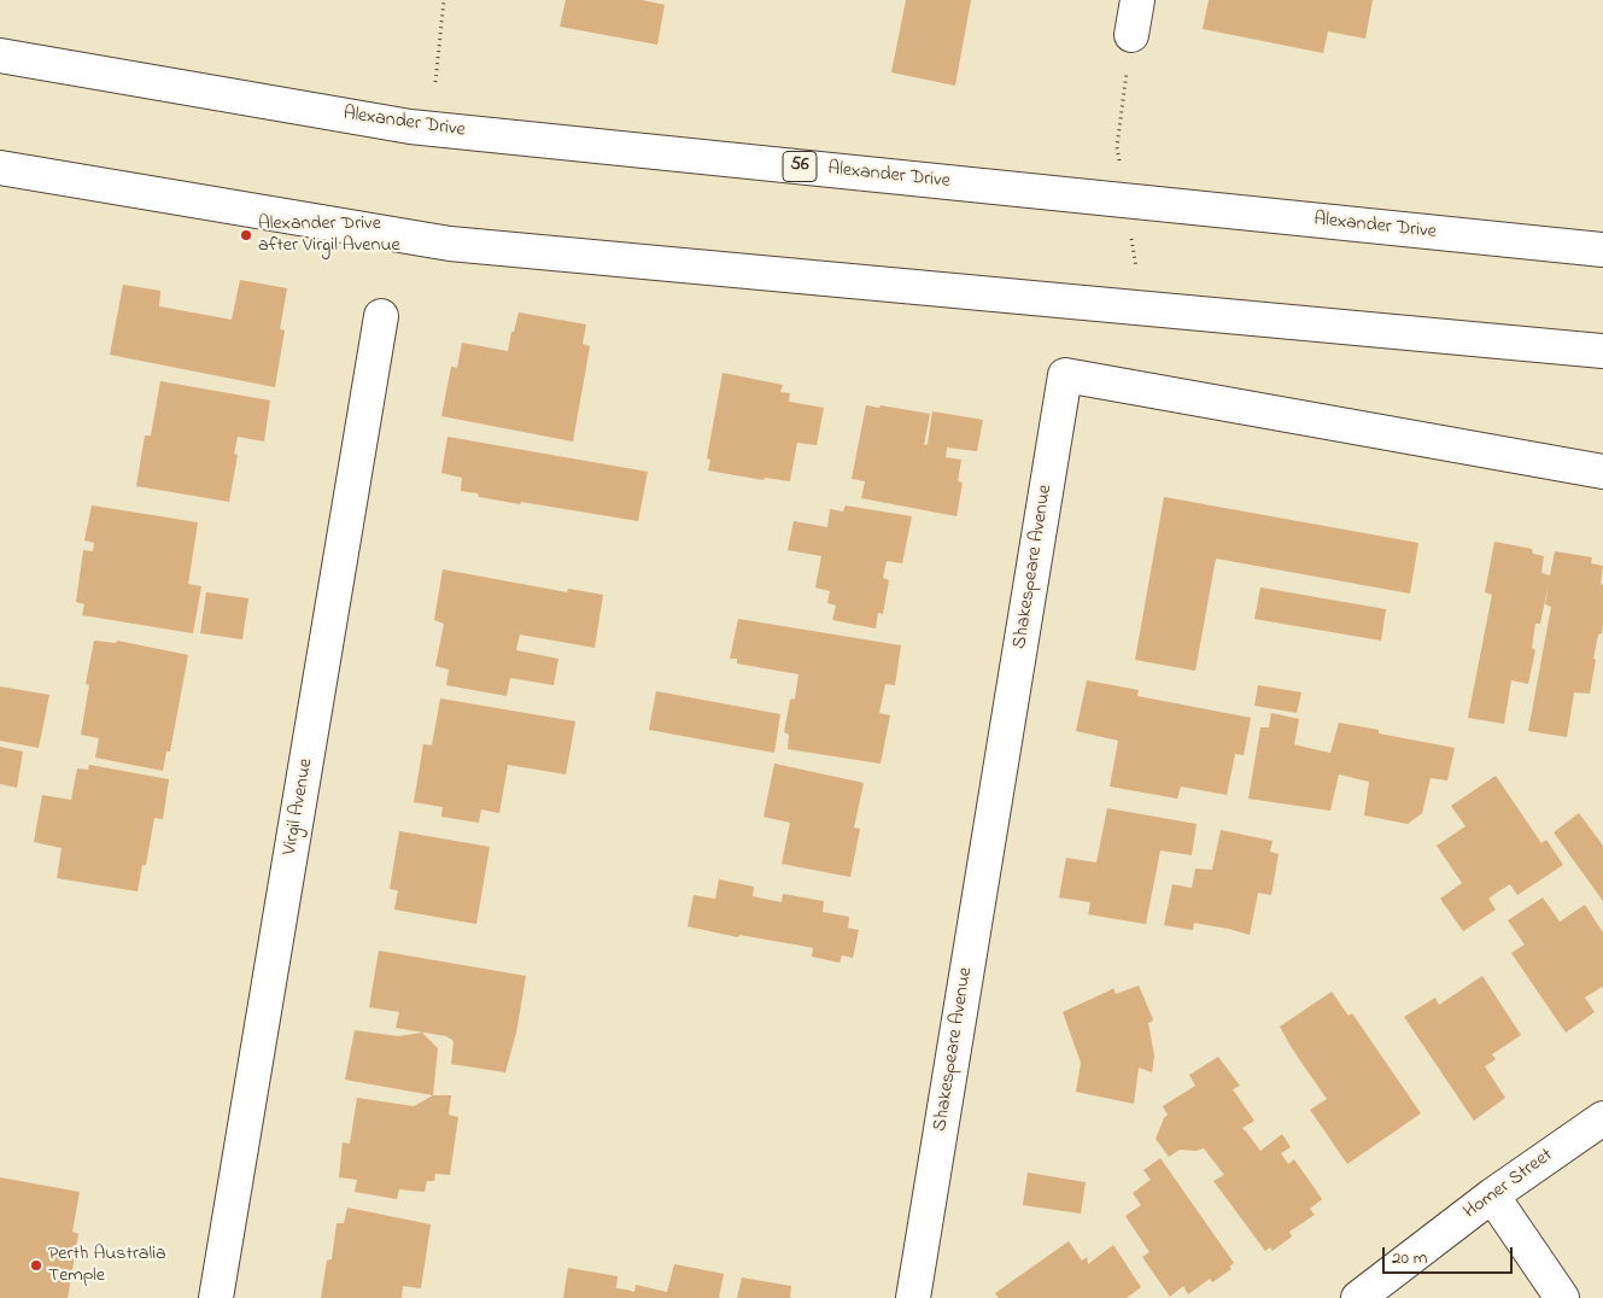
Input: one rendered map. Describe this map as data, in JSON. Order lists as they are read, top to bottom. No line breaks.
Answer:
{"streets":{"main road":["Alexander Drive","56","Shakespeare Avenue","Virgil Avenue","Homer Street"]},"places":["Alexander Drive after Virgil Avenue","Perth Australia Temple"],"scale_bar":"20 m"}
